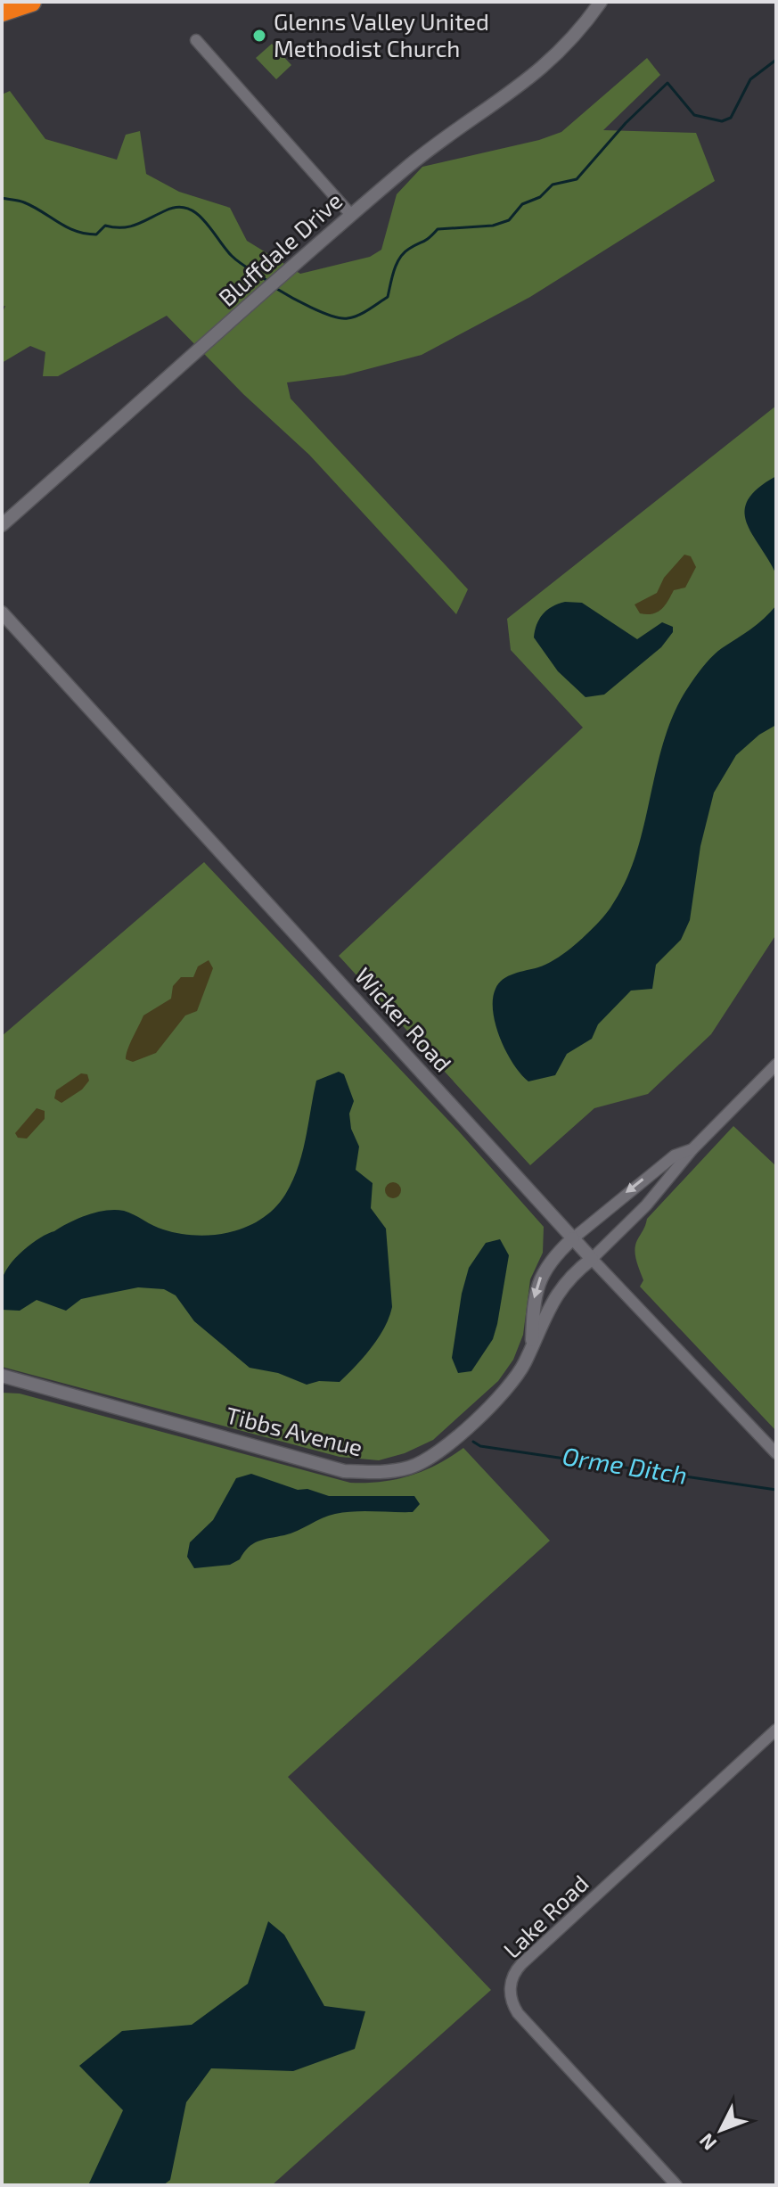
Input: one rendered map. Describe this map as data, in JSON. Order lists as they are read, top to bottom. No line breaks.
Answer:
{"streets":{"street":["Bluffdale Drive","Wicker Road","Tibbs Avenue","Lake Road"]},"crossings":[["Wicker Road","Tibbs Avenue"]],"water":["Orme Ditch"],"places":["Glenns Valley United Methodist Church"],"north":"bottom left"}
